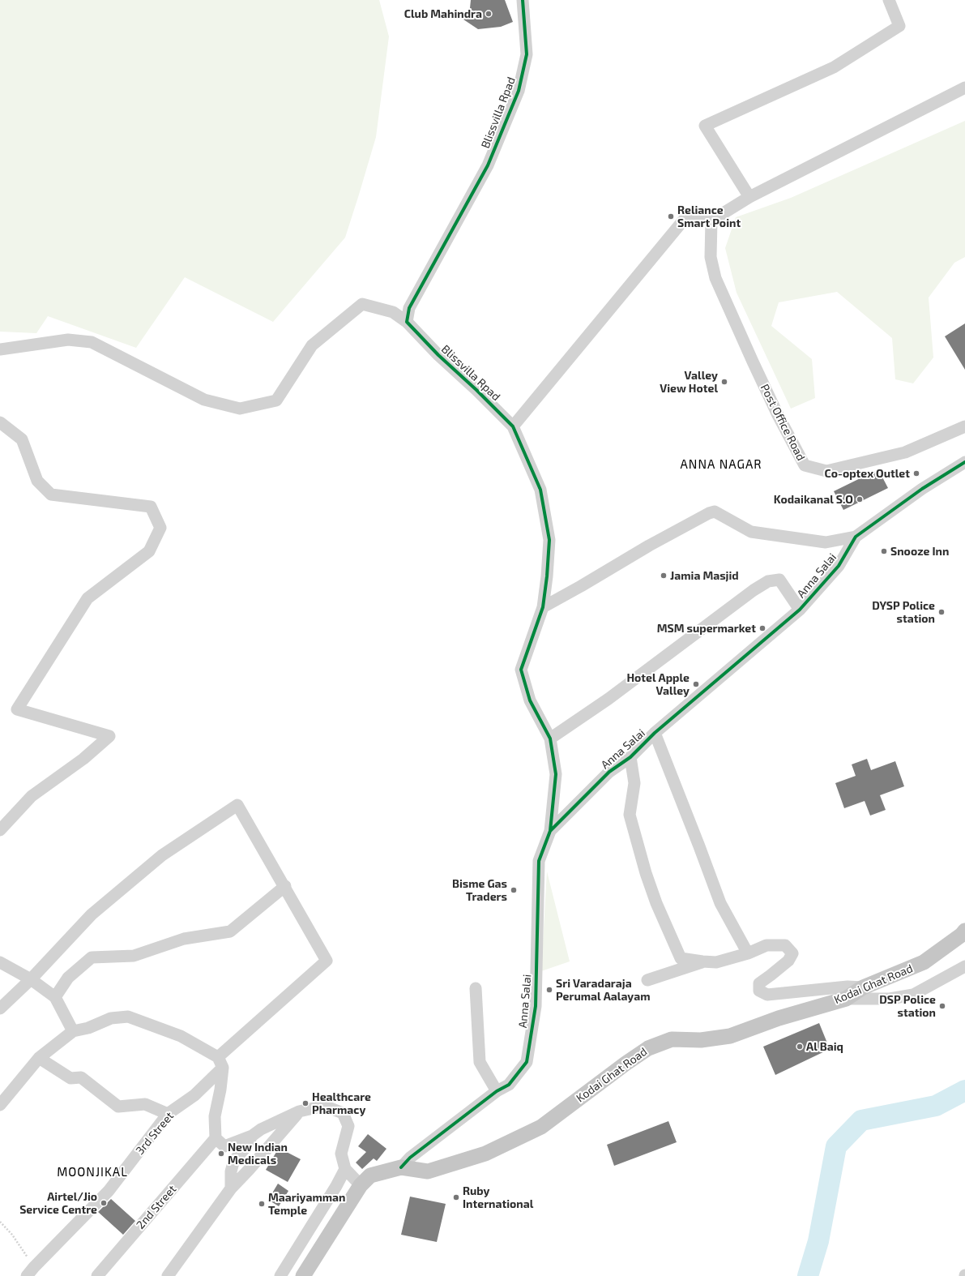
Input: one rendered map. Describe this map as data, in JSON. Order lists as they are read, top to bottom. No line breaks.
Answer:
{"streets":{"main road":["Kodai Ghat Road"],"street":["Blissvilla Rpad","Post Office Road","Anna Salai","3rd Street","2nd Street"]},"crossings":[["Blissvilla Rpad","Anna Salai"],["Anna Salai","Kodai Ghat Road"]],"districts":["ANNA NAGAR","MOONJIKAL"],"places":["Club Mahindra","Reliance Smart Point","Valley View Hotel","Co-optex Outlet","Kodaikanal S.O","Snooze Inn","Jamia Masjid","DYSP Police station","MSM supermarket","Hotel Apple Valley","Bisme Gas Traders","Sri Varadaraja Perumal Aalayam","DSP Police station","Al Baiq","Healthcare Pharmacy","New Indian Medicals","Ruby International","Airtel/Jio Service Centre","Maariyamman Temple"]}
